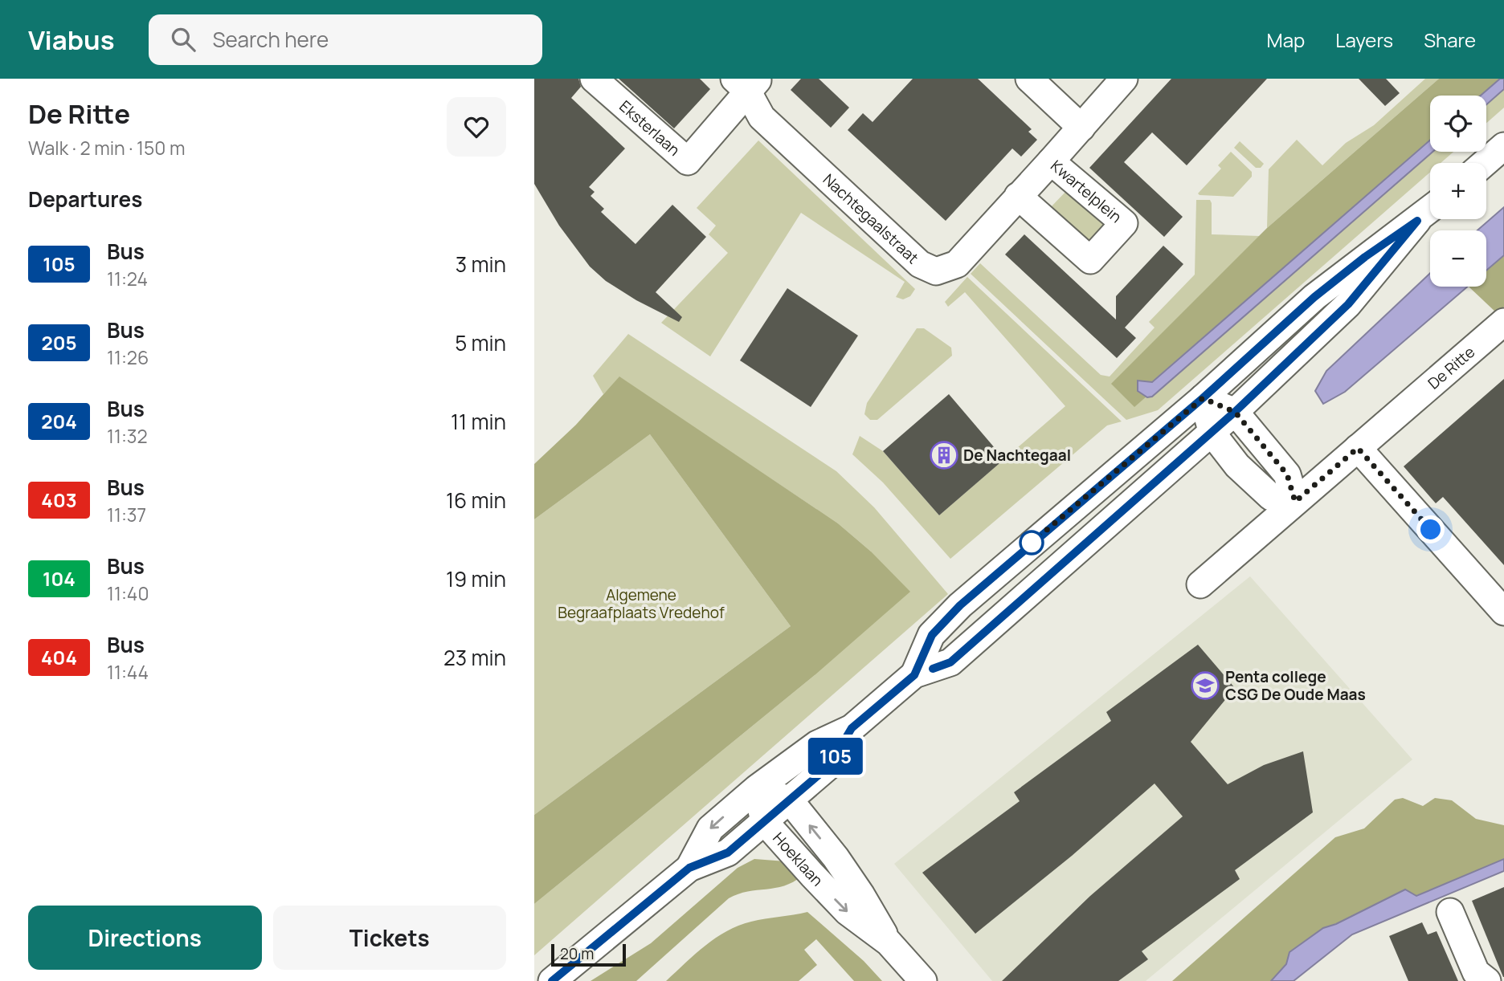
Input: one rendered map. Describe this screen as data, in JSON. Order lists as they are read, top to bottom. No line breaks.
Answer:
{"streets":{"street":["Eksterlaan","Kwartelplein","Nachtegaalstraat","De Ritte","Hoeklaan"]},"crossings":[["Eksterlaan","Nachtegaalstraat"],["Kwartelplein","Nachtegaalstraat"]],"parks":["Algemene Begraafplaats Vredehof"],"places":{"building":["De Nachtegaal"],"school or university":["Penta college CSG De Oude Maas"]},"lines":["bus line 105"],"scale_bar":"20 m","page":{"header":"Viabus","search":"Search here","nav":["Map","Layers","Share"],"heading":[["De Ritte","Walk · 2 min · 150 m"],"Departures"],"on_map":"105","map_buttons":["+","−"],"list":[{"mark":"105","name":"Bus","note":"11:24","value":"3 min"},{"mark":"205","name":"Bus","note":"11:26","value":"5 min"},{"mark":"204","name":"Bus","note":"11:32","value":"11 min"},{"mark":"403","name":"Bus","note":"11:37","value":"16 min"},{"mark":"104","name":"Bus","note":"11:40","value":"19 min"},{"mark":"404","name":"Bus","note":"11:44","value":"23 min"}],"buttons":["Directions","Tickets"],"scale":"20 m"}}
